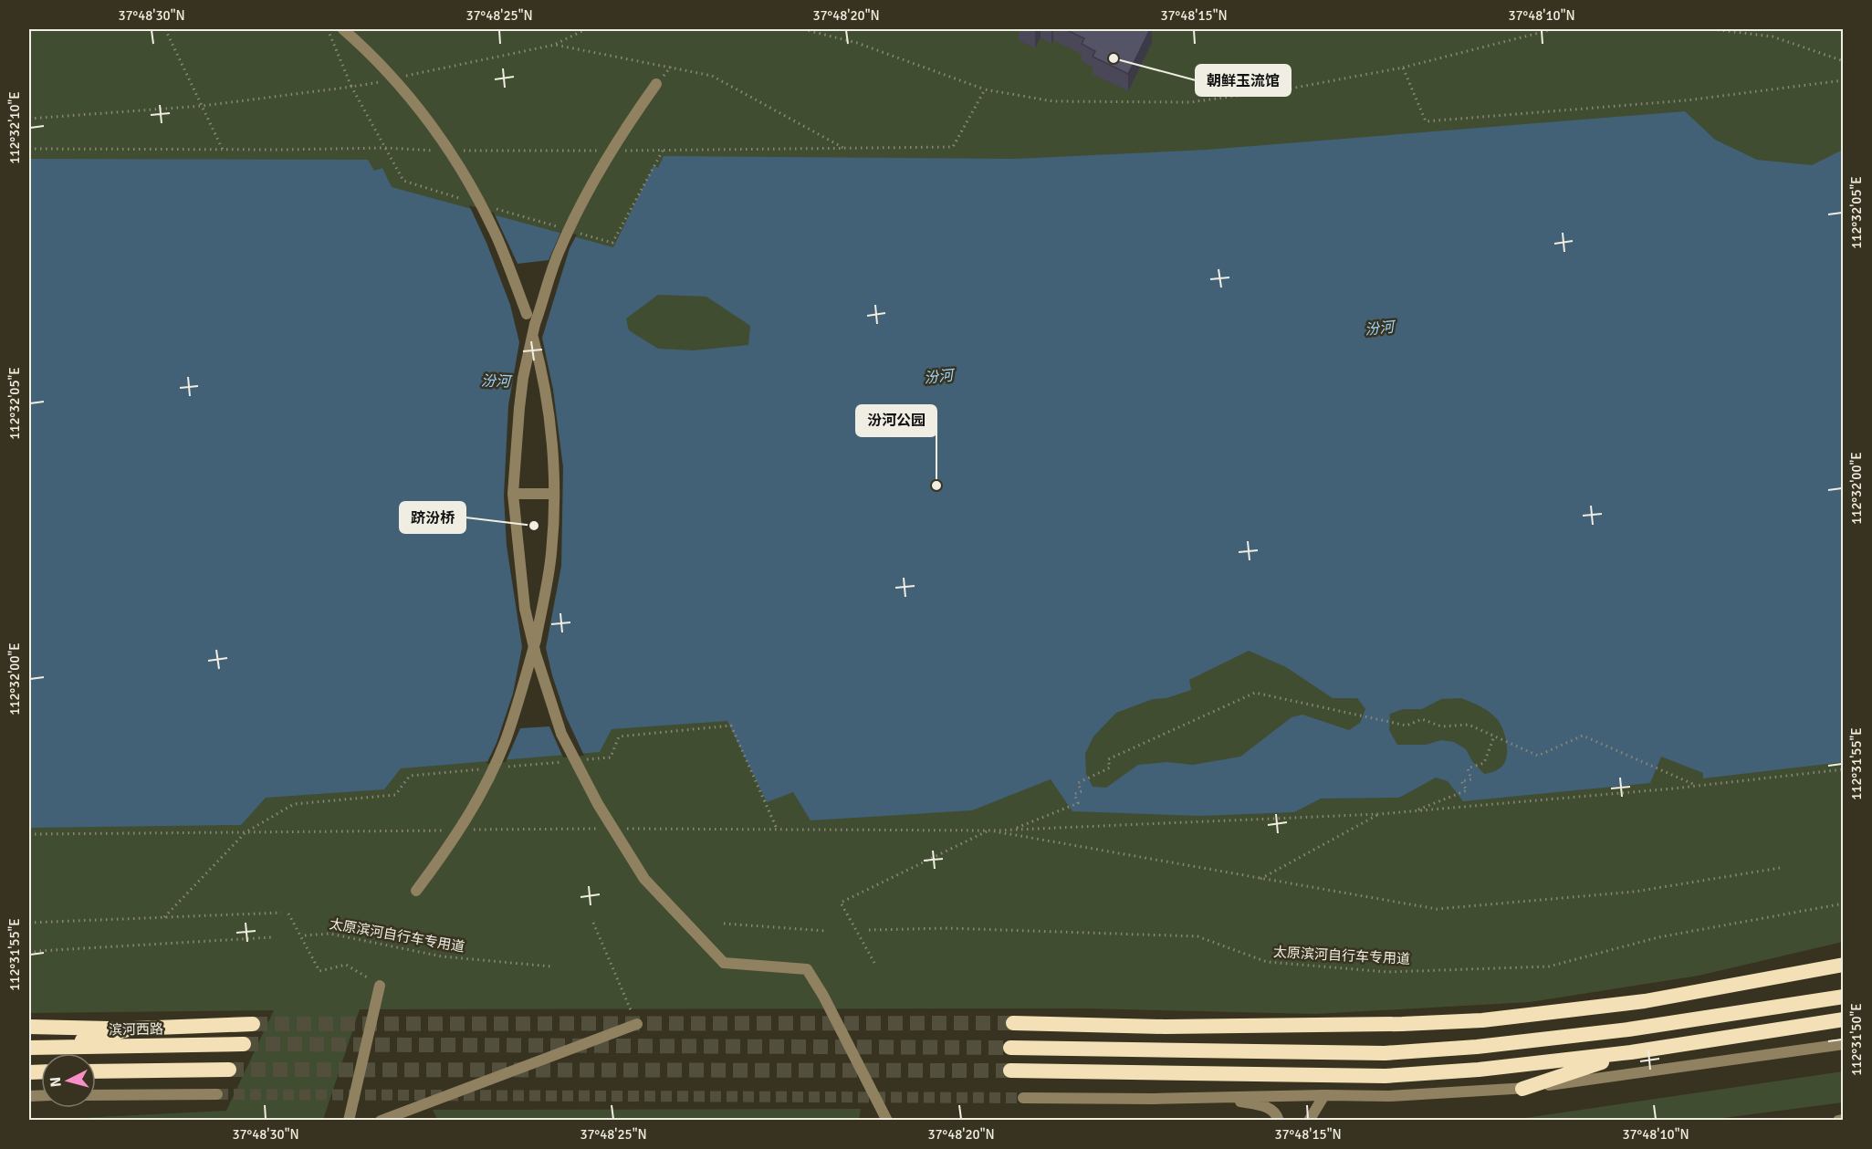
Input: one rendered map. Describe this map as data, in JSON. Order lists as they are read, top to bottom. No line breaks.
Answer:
{"streets":{"highway":["滨河西路"],"path":["太原滨河自行车专用道"]},"water":["汾河"],"places":["朝鲜玉流馆","汾河公园","跻汾桥"],"north":"left","coordinates":["37°48'30\"N","37°48'25\"N","37°48'20\"N","37°48'15\"N","37°48'10\"N","112°32'10\"E","112°32'05\"E","112°32'00\"E","112°31'55\"E","112°31'50\"E"]}
